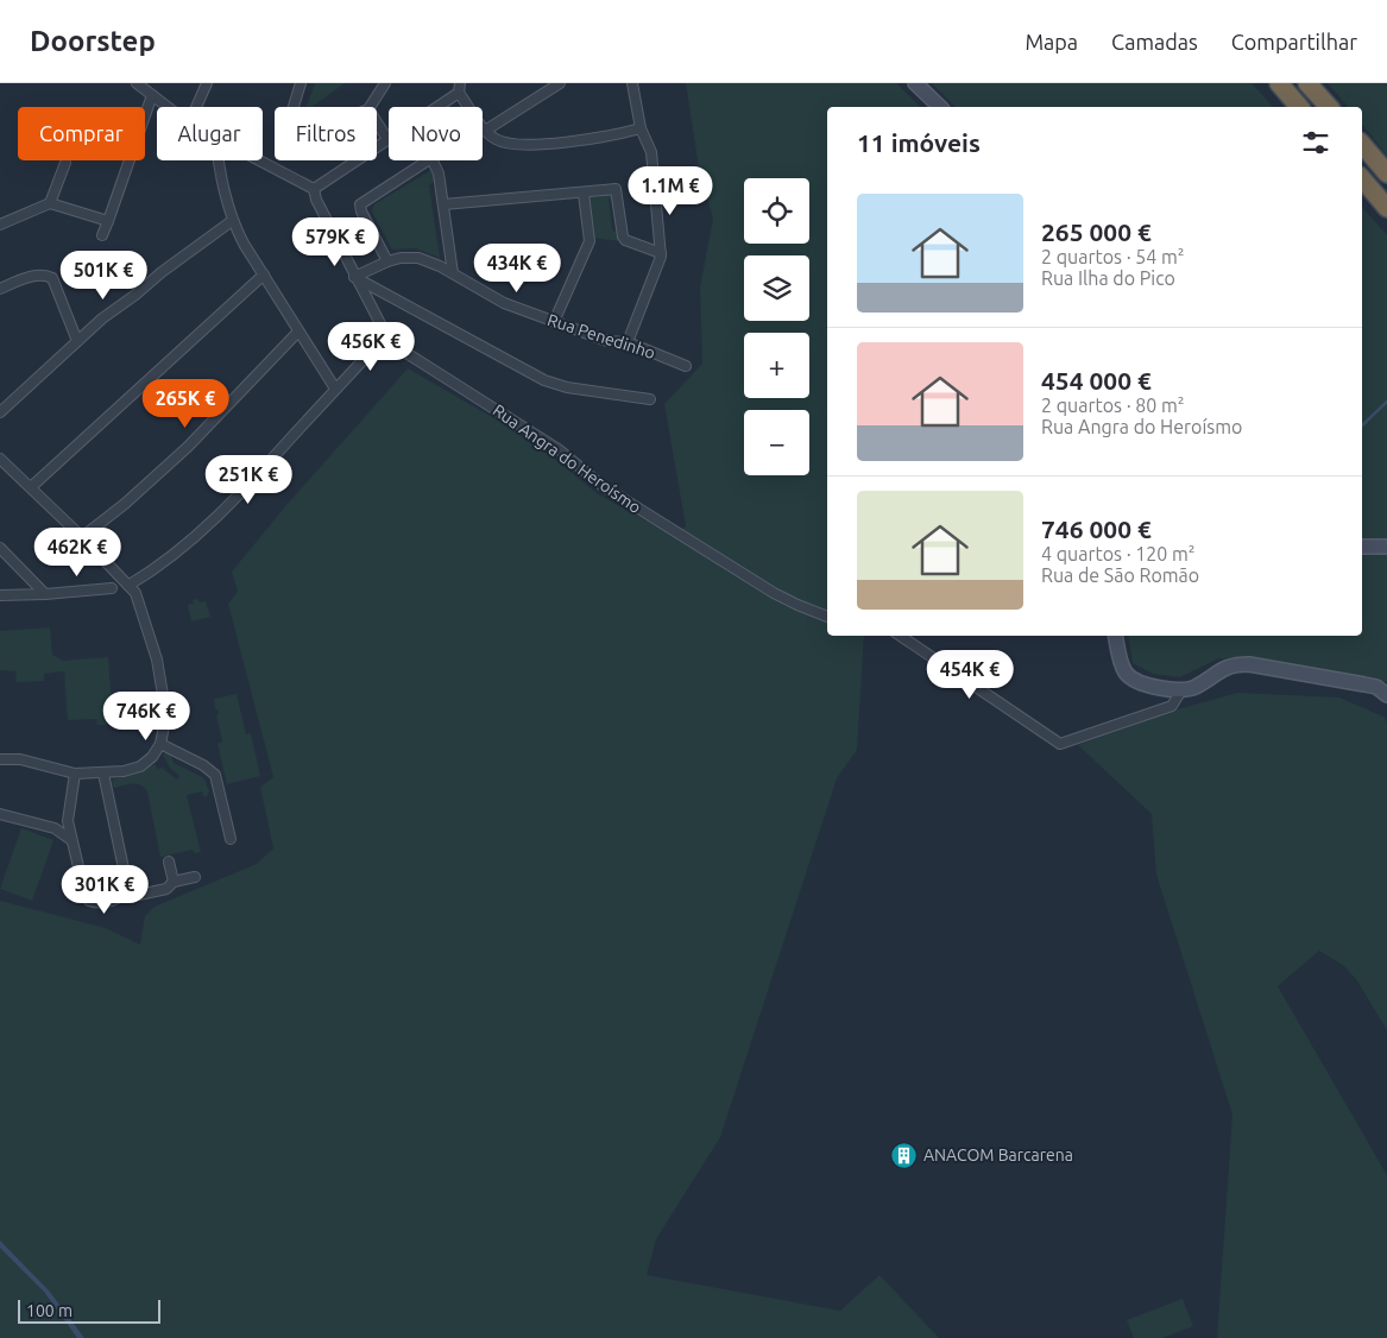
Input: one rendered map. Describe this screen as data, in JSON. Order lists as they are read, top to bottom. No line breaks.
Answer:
{"streets":{"street":["Rua Penedinho","Rua Angra do Heroísmo"]},"crossings":[["Rua Penedinho","Rua Angra do Heroísmo"]],"places":{"building":["ANACOM Barcarena"]},"scale_bar":"100 m","page":{"header":"Doorstep","nav":["Mapa","Camadas","Compartilhar"],"chip":["Comprar","Alugar","Filtros","Novo"],"heading":"11 imóveis","price":["1.1M €","579K €","434K €","501K €","456K €","265K €","251K €","462K €","454K €","746K €","301K €"],"map_buttons":["+","−"],"list":[{"name":"265 000 €","note":"2 quartos · 54 m² · Rua Ilha do Pico"},{"name":"454 000 €","note":"2 quartos · 80 m² · Rua Angra do Heroísmo"},{"name":"746 000 €","note":"4 quartos · 120 m² · Rua de São Romão"}],"scale":"100 m"}}
